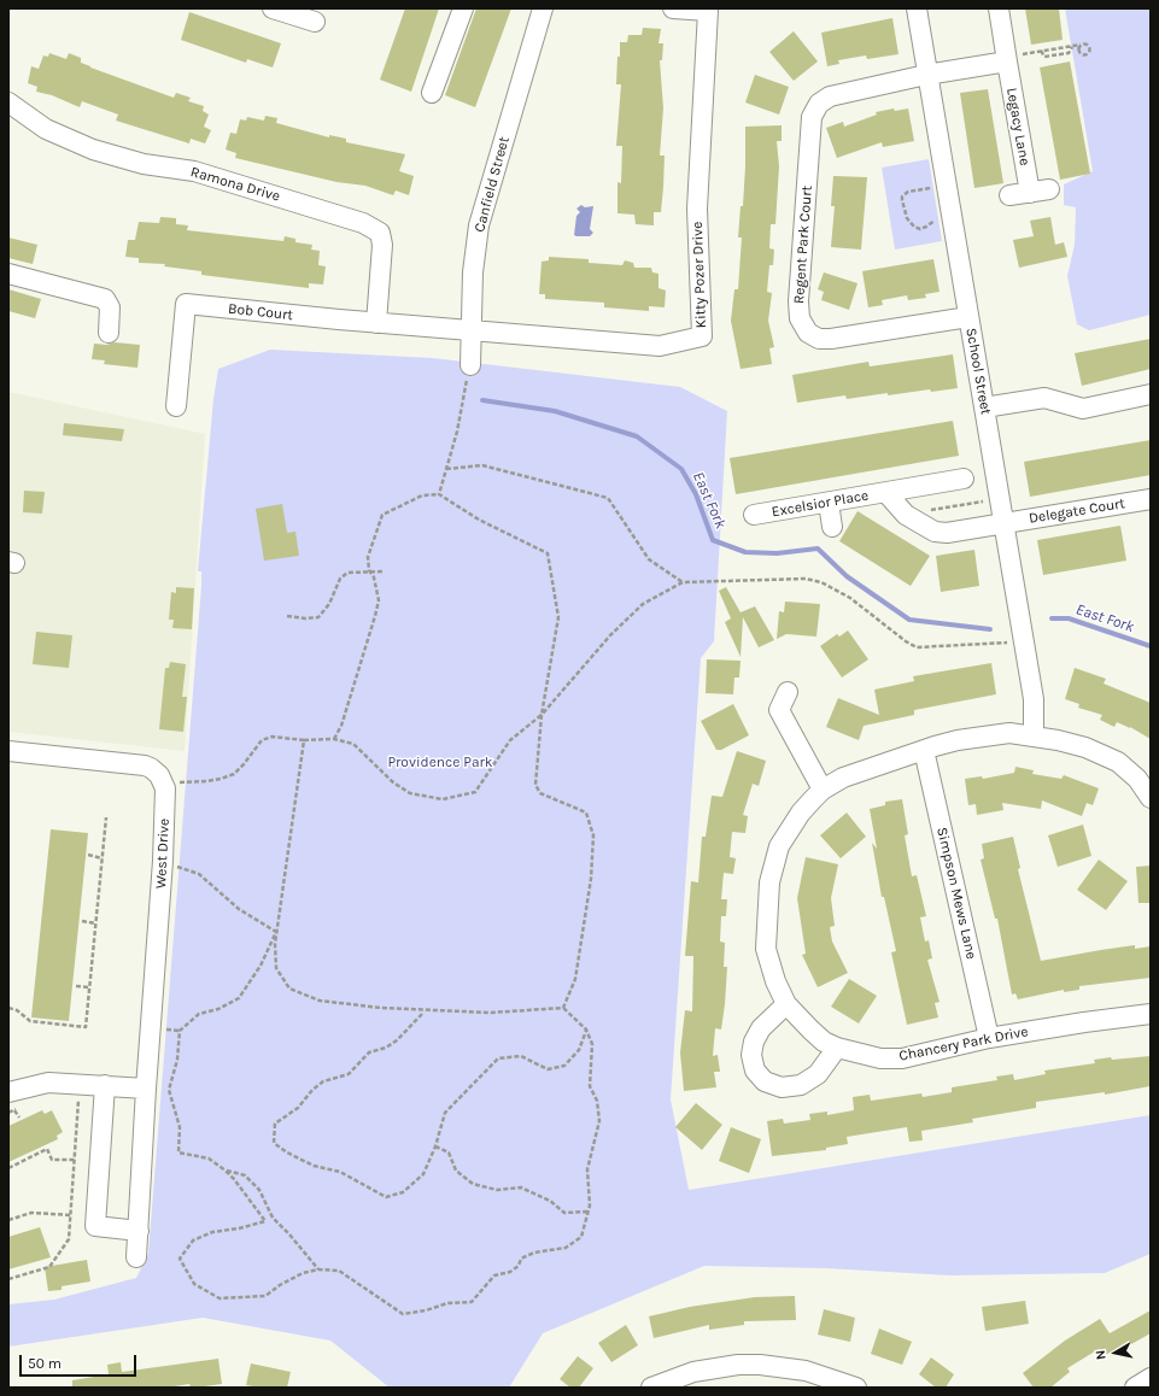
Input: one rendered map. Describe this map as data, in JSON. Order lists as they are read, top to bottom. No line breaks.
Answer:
{"streets":{"street":["Legacy Lane","Ramona Drive","Canfield Street","Regent Park Court","Kitty Pozer Drive","Bob Court","School Street","Excelsior Place","Delegate Court","West Drive","Simpson Mews Lane","Chancery Park Drive"]},"crossings":[["Ramona Drive","Bob Court"],["Canfield Street","Kitty Pozer Drive"],["Regent Park Court","School Street"],["Kitty Pozer Drive","Bob Court"],["School Street","Excelsior Place"],["School Street","Delegate Court"],["School Street","Chancery Park Drive"],["Excelsior Place","Delegate Court"],["Simpson Mews Lane","Chancery Park Drive"]],"water":["East Fork"],"parks":["Providence Park"],"scale_bar":"50 m","north":"left"}
